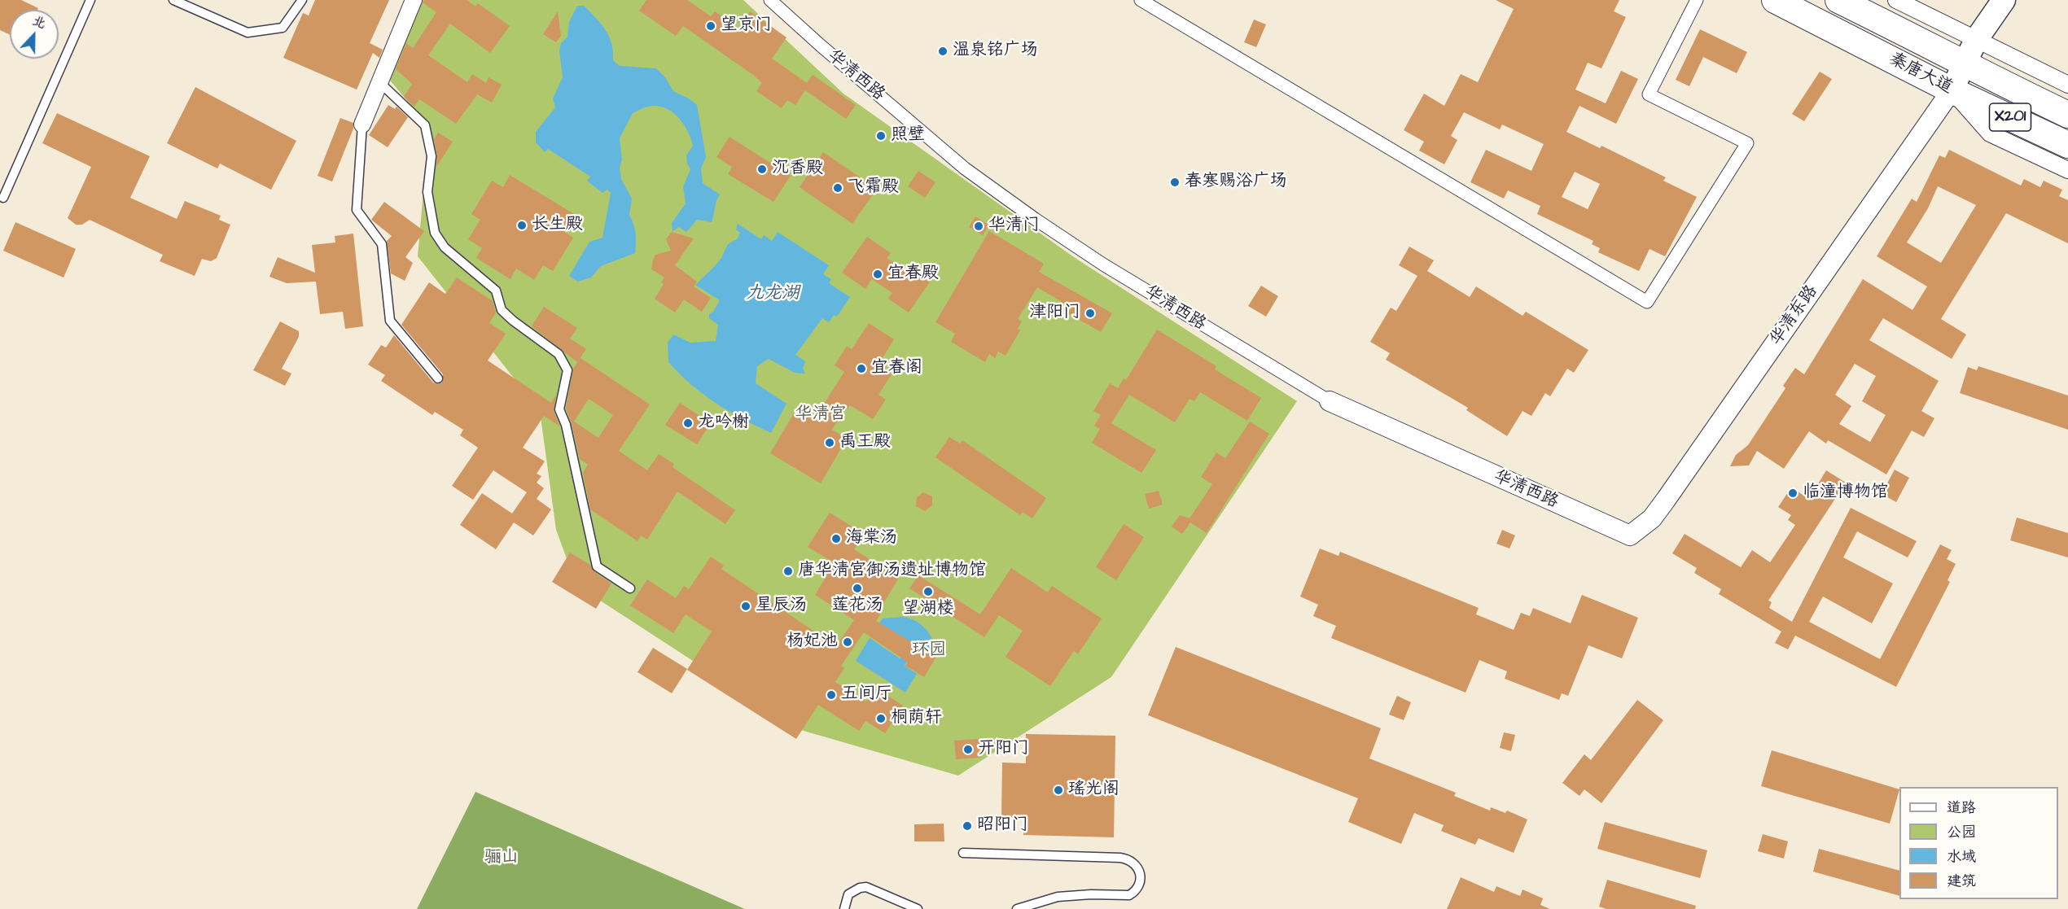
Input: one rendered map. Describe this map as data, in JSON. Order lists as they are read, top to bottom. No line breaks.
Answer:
{"streets":{"main road":["秦唐大道","X201"],"street":["华清西路","华清东路"]},"crossings":[["秦唐大道","华清东路"],["华清西路","华清东路"]],"water":["九龙湖"],"parks":["华清宫","环园","骊山"],"places":["望京门","温泉铭广场","照壁","沉香殿","春寒赐浴广场","飞霜殿","长生殿","华清门","宜春殿","津阳门","宜春阁","龙吟榭","禹王殿","临潼博物馆","海棠汤","唐华清宫御汤遗址博物馆","莲花汤","望湖楼","星辰汤","杨妃池","五间厅","桐荫轩","开阳门","瑶光阁","昭阳门"],"legend":["道路","公园","水域","建筑"],"north":"top"}
